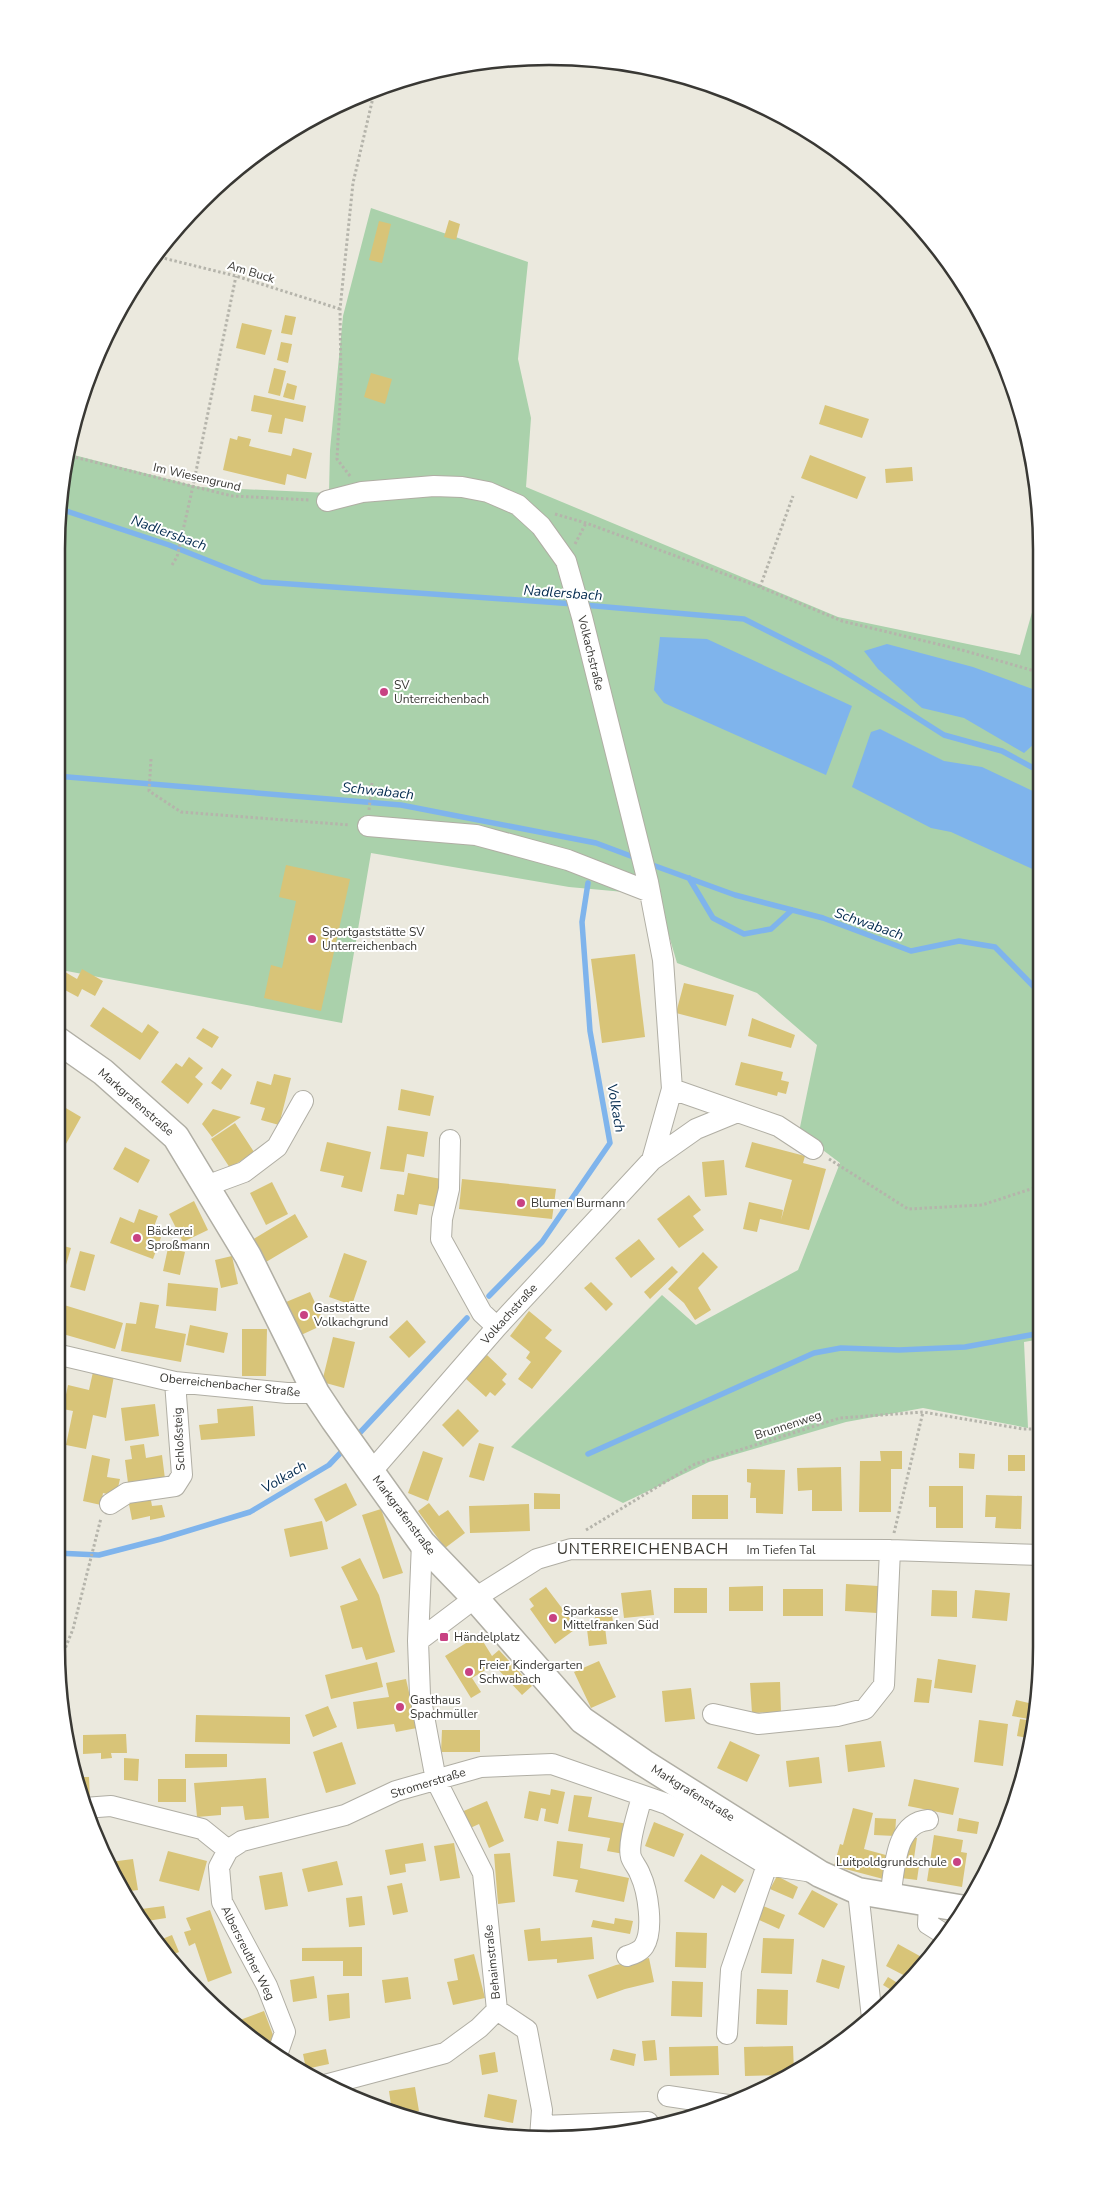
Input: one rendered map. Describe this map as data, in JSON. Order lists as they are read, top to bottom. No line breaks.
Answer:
{"streets":{"main road":["Markgrafenstraße"],"street":["Volkachstraße","Oberreichenbacher Straße","Schloßsteig","Im Tiefen Tal","Stromerstraße","Albersreuther Weg","Behaimstraße"],"path":["Am Buck","Im Wiesengrund","Brunnenweg"]},"crossings":[["Im Wiesengrund","Volkachstraße"],["Volkachstraße","Markgrafenstraße"],["Markgrafenstraße","Oberreichenbacher Straße"],["Markgrafenstraße","Im Tiefen Tal"],["Markgrafenstraße","Stromerstraße"],["Oberreichenbacher Straße","Schloßsteig"],["Brunnenweg","Im Tiefen Tal"],["Stromerstraße","Albersreuther Weg"],["Stromerstraße","Behaimstraße"]],"districts":["UNTERREICHENBACH"],"water":["Nadlersbach","Schwabach","Volkach"],"places":{"other":["SV Unterreichenbach","Sportgaststätte SV Unterreichenbach","Blumen Burmann","Bäckerei Sproßmann","Gaststätte Volkachgrund","Sparkasse Mittelfranken Süd","Freier Kindergarten Schwabach","Gasthaus Spachmüller","Luitpoldgrundschule"],"transit":["Händelplatz"]}}
